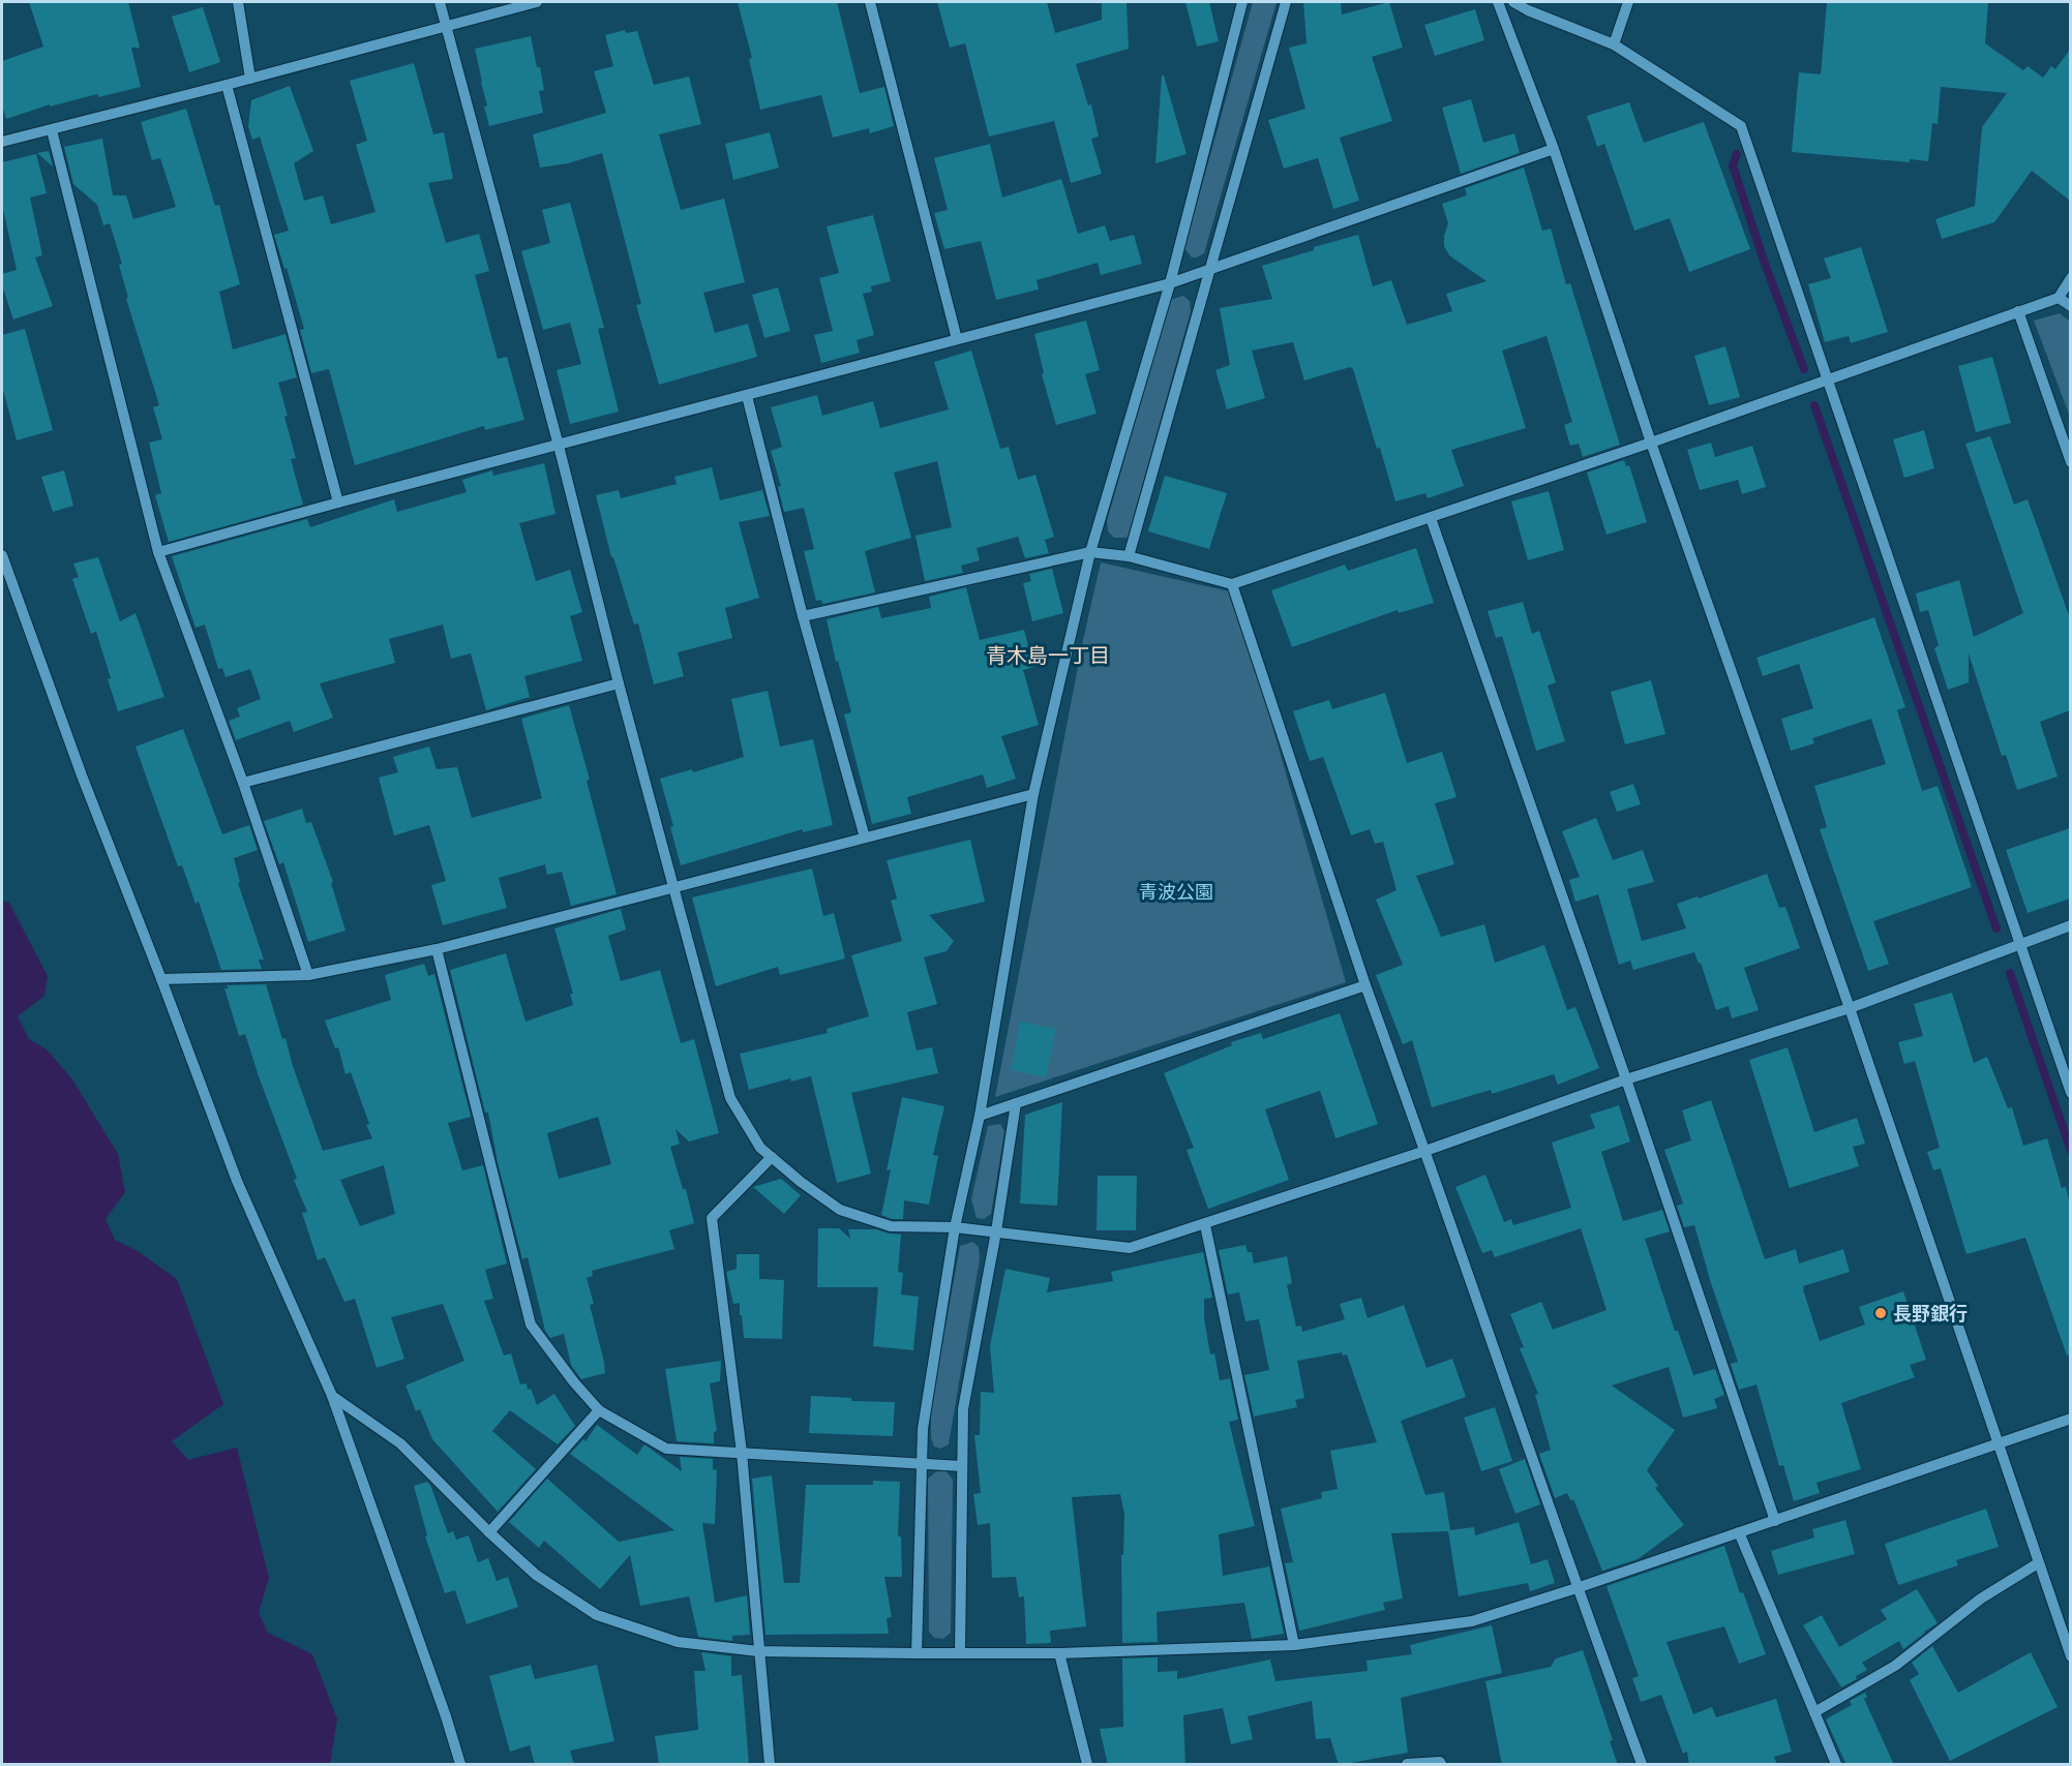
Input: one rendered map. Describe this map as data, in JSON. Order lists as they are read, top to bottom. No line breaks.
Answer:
{"districts":["青木島一丁目"],"parks":["青波公園"],"places":["長野銀行"]}
